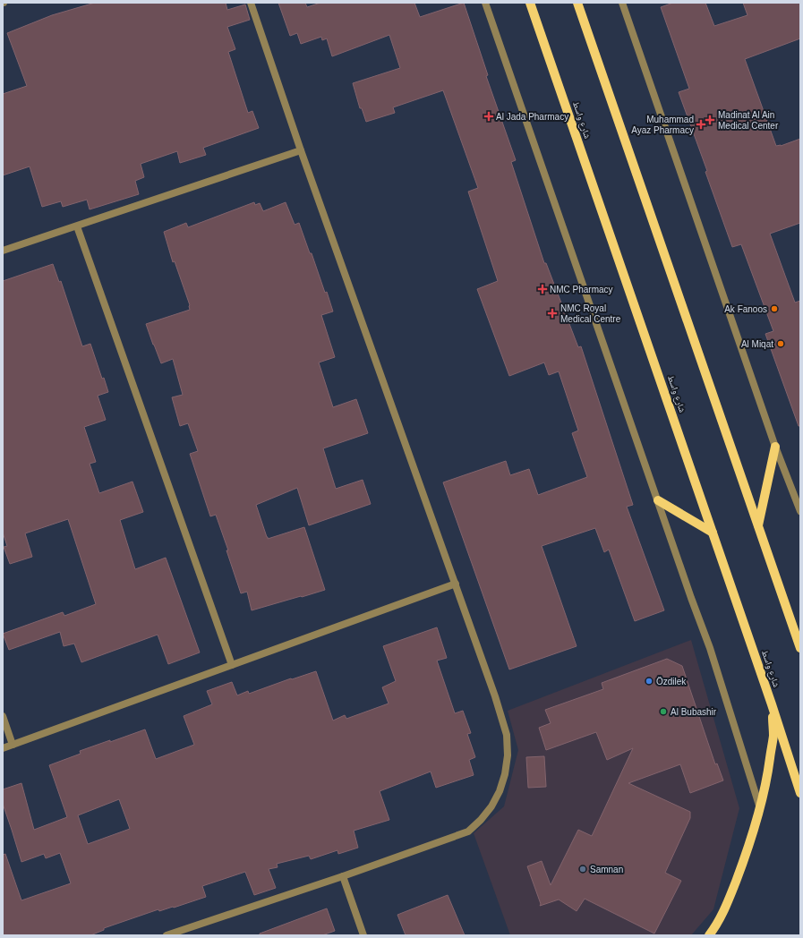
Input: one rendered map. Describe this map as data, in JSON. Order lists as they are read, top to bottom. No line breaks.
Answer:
{"streets":{"main road":["شارع واسط"]},"places":{"health":["Al Jada Pharmacy","Madinat Al Ain Medical Center","Muhammad Ayaz Pharmacy","NMC Pharmacy","NMC Royal Medical Centre"],"other":["Ak Fanoos","Al Miqat","Özdilek","Al Bubashir","Samnan"]}}
